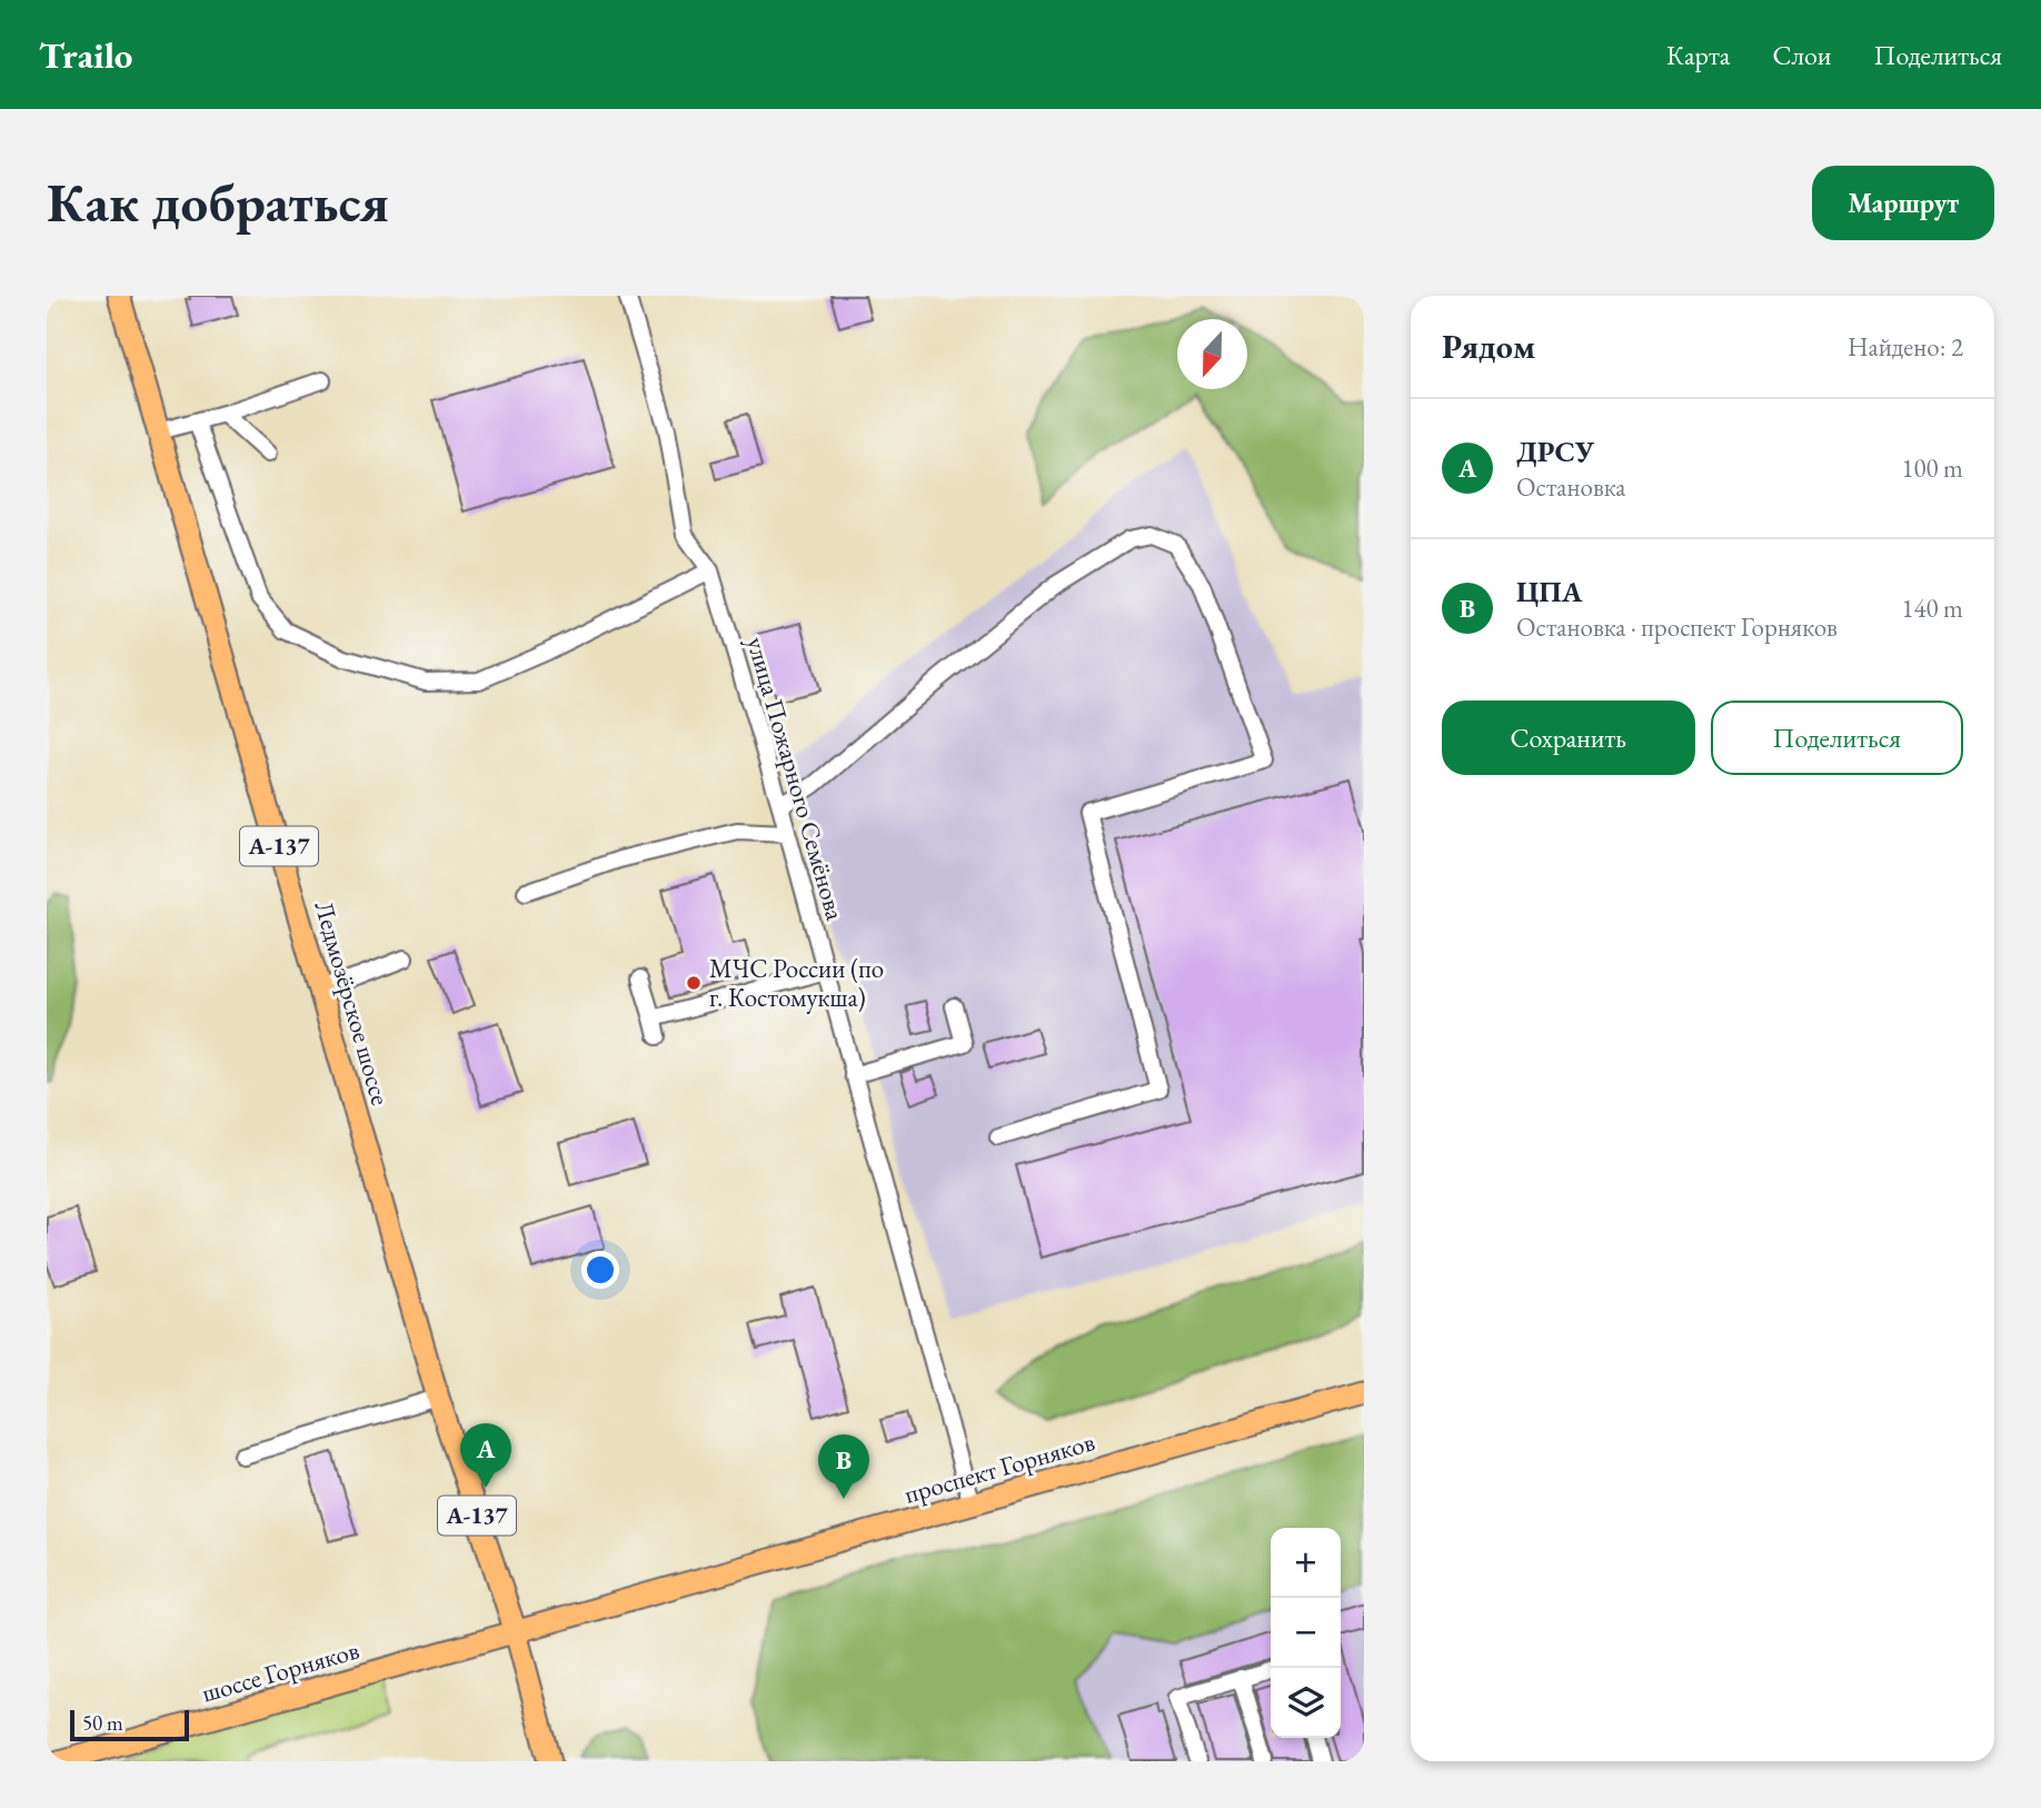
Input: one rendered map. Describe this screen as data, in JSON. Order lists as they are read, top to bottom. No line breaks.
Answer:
{"streets":{"main road":["А-137","Ледмозёрское шоссе","проспект Горняков","шоссе Горняков"],"street":["улица Пожарного Семёнова"]},"crossings":[["улица Пожарного Семёнова","проспект Горняков"],["А-137","Ледмозёрское шоссе"],["А-137","проспект Горняков"],["А-137","шоссе Горняков"],["Ледмозёрское шоссе","проспект Горняков"],["Ледмозёрское шоссе","шоссе Горняков"],["проспект Горняков","шоссе Горняков"]],"places":["МЧС России (по г. Костомукша)"],"scale_bar":"50 m","north":"bottom","page":{"header":"Trailo","nav":["Карта","Слои","Поделиться"],"buttons":["Маршрут",["Сохранить","Поделиться"]],"title":"Как добраться","heading":["Рядом","Найдено: 2"],"list":[{"mark":"A","name":"ДРСУ","note":"Остановка","value":"100 m"},{"mark":"B","name":"ЦПА","note":"Остановка · проспект Горняков","value":"140 m"}],"pins":["A","B"],"map_buttons":["+","−"],"scale":"50 m"}}
